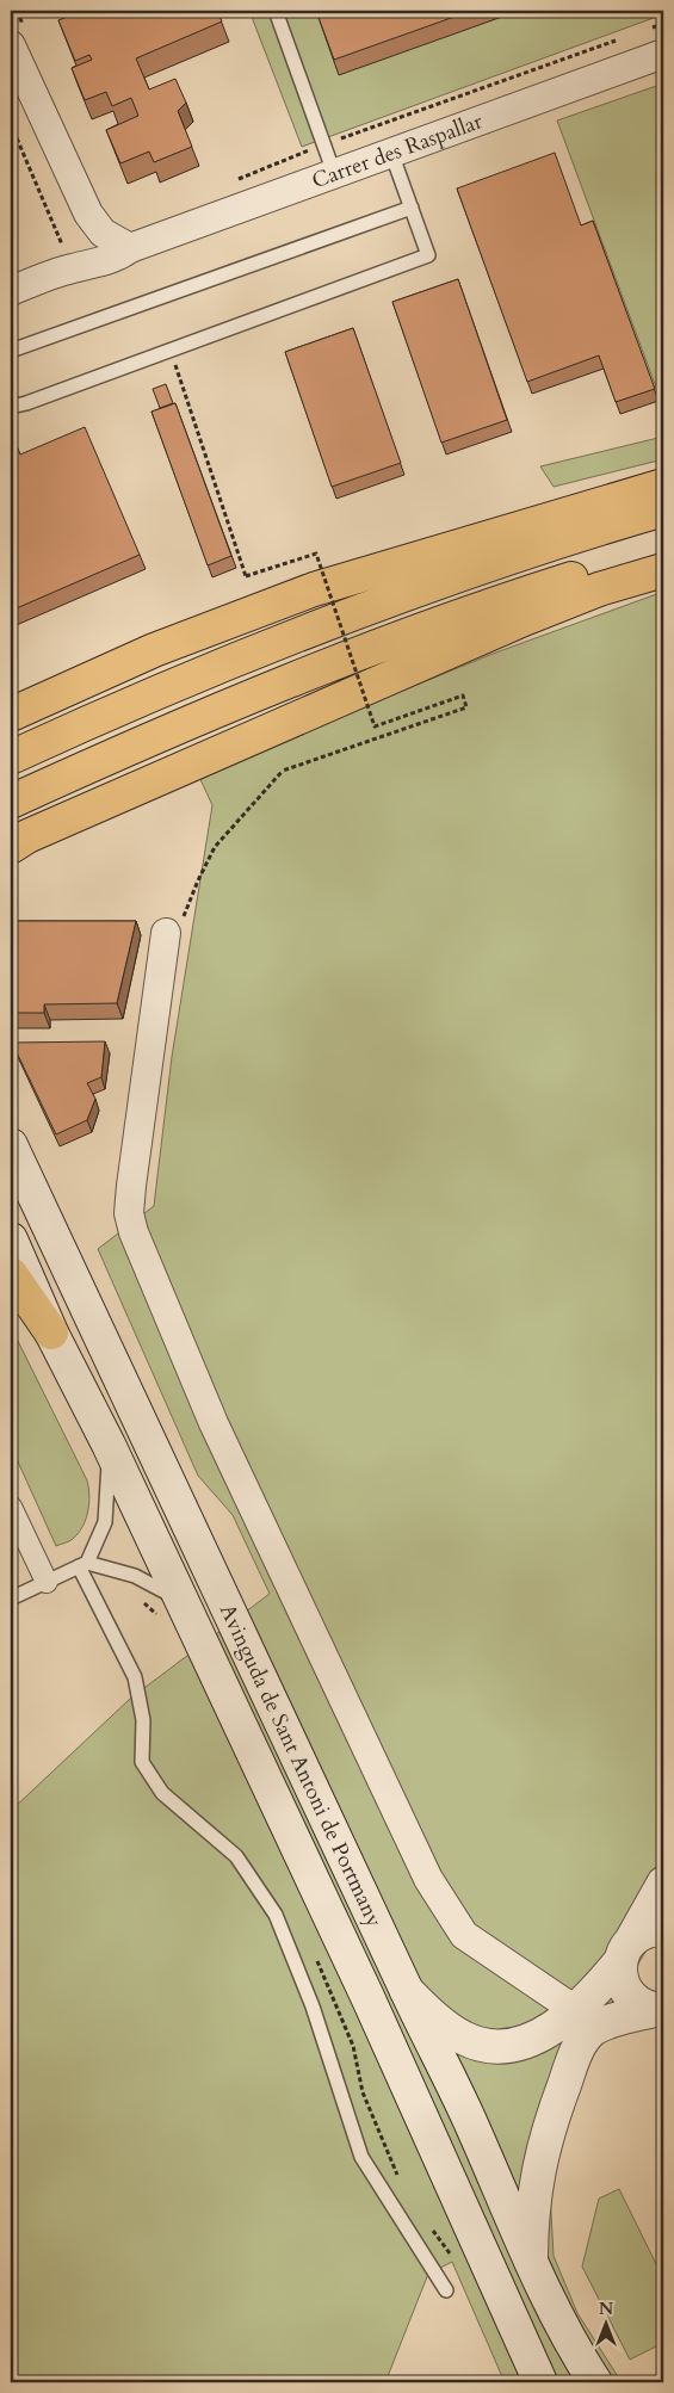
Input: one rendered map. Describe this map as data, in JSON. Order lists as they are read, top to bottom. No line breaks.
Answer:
{"streets":{"main road":["Avinguda de Sant Antoni de Portmany"],"street":["Carrer des Raspallar"]},"north":"top"}
